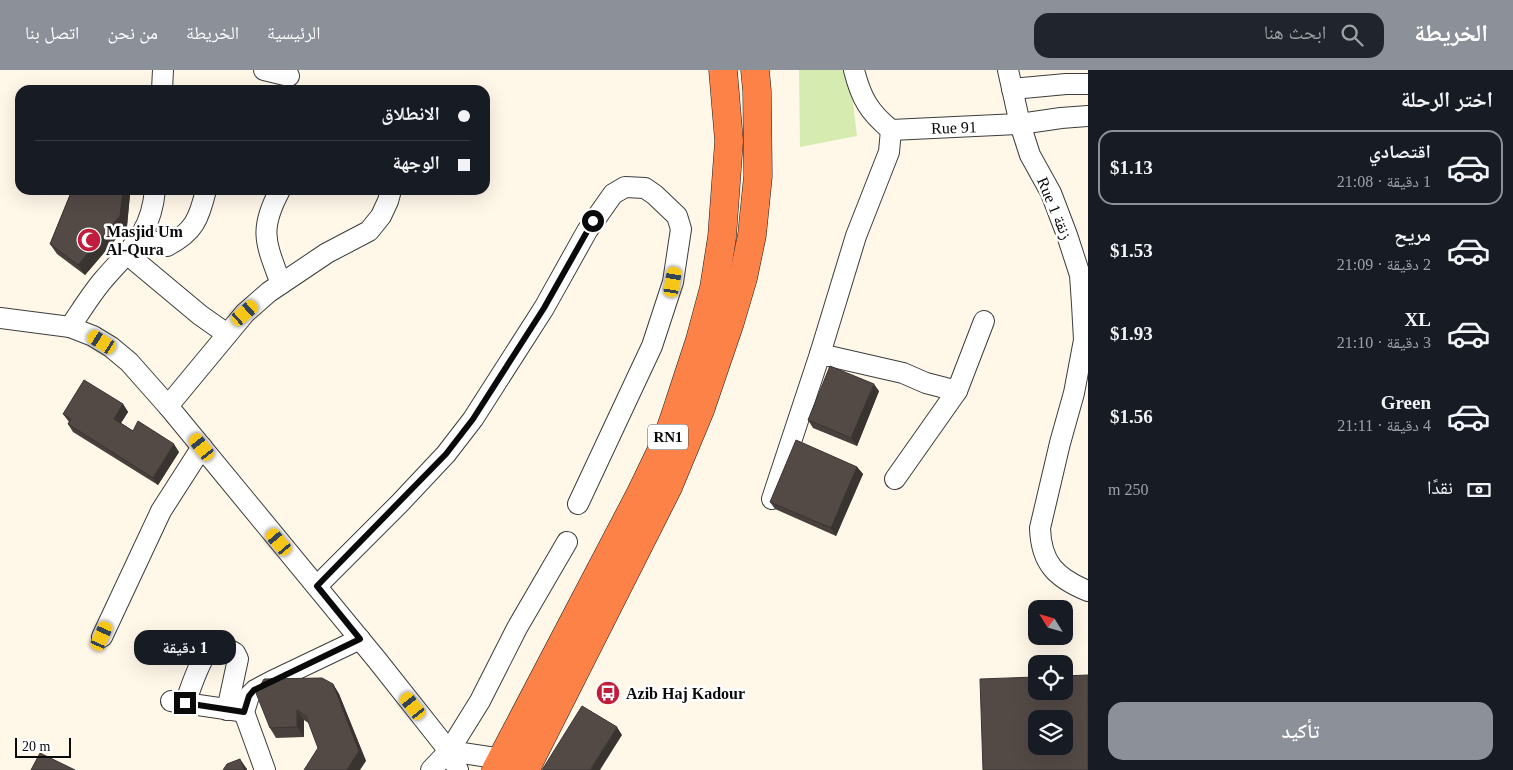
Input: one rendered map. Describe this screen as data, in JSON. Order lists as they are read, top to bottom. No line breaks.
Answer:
{"streets":{"highway":["RN1"],"street":["Rue 91","Rue 1 زنقة"]},"crossings":[["Rue 91","Rue 1 زنقة"]],"places":{"mosque":["Masjid Um Al-Qura"],"bus stop":["Azib Haj Kadour"]},"scale_bar":"20 m","north":"top left","page":{"header":"الخريطة","search":"ابحث هنا","nav":["الرئيسية","الخريطة","من نحن","اتصل بنا"],"heading":"اختر الرحلة","banner":["الانطلاق","الوجهة"],"list":[{"name":"اقتصادي","note":"1 دقيقة · 21:08","value":"$1.13"},{"name":"مريح","note":"2 دقيقة · 21:09","value":"$1.53"},{"name":"XL","note":"3 دقيقة · 21:10","value":"$1.93"},{"name":"Green","note":"4 دقيقة · 21:11","value":"$1.56"}],"pay":["نقدًا","250 m"],"bubble":"1 دقيقة","buttons":"تأكيد","scale":"20 m"}}
